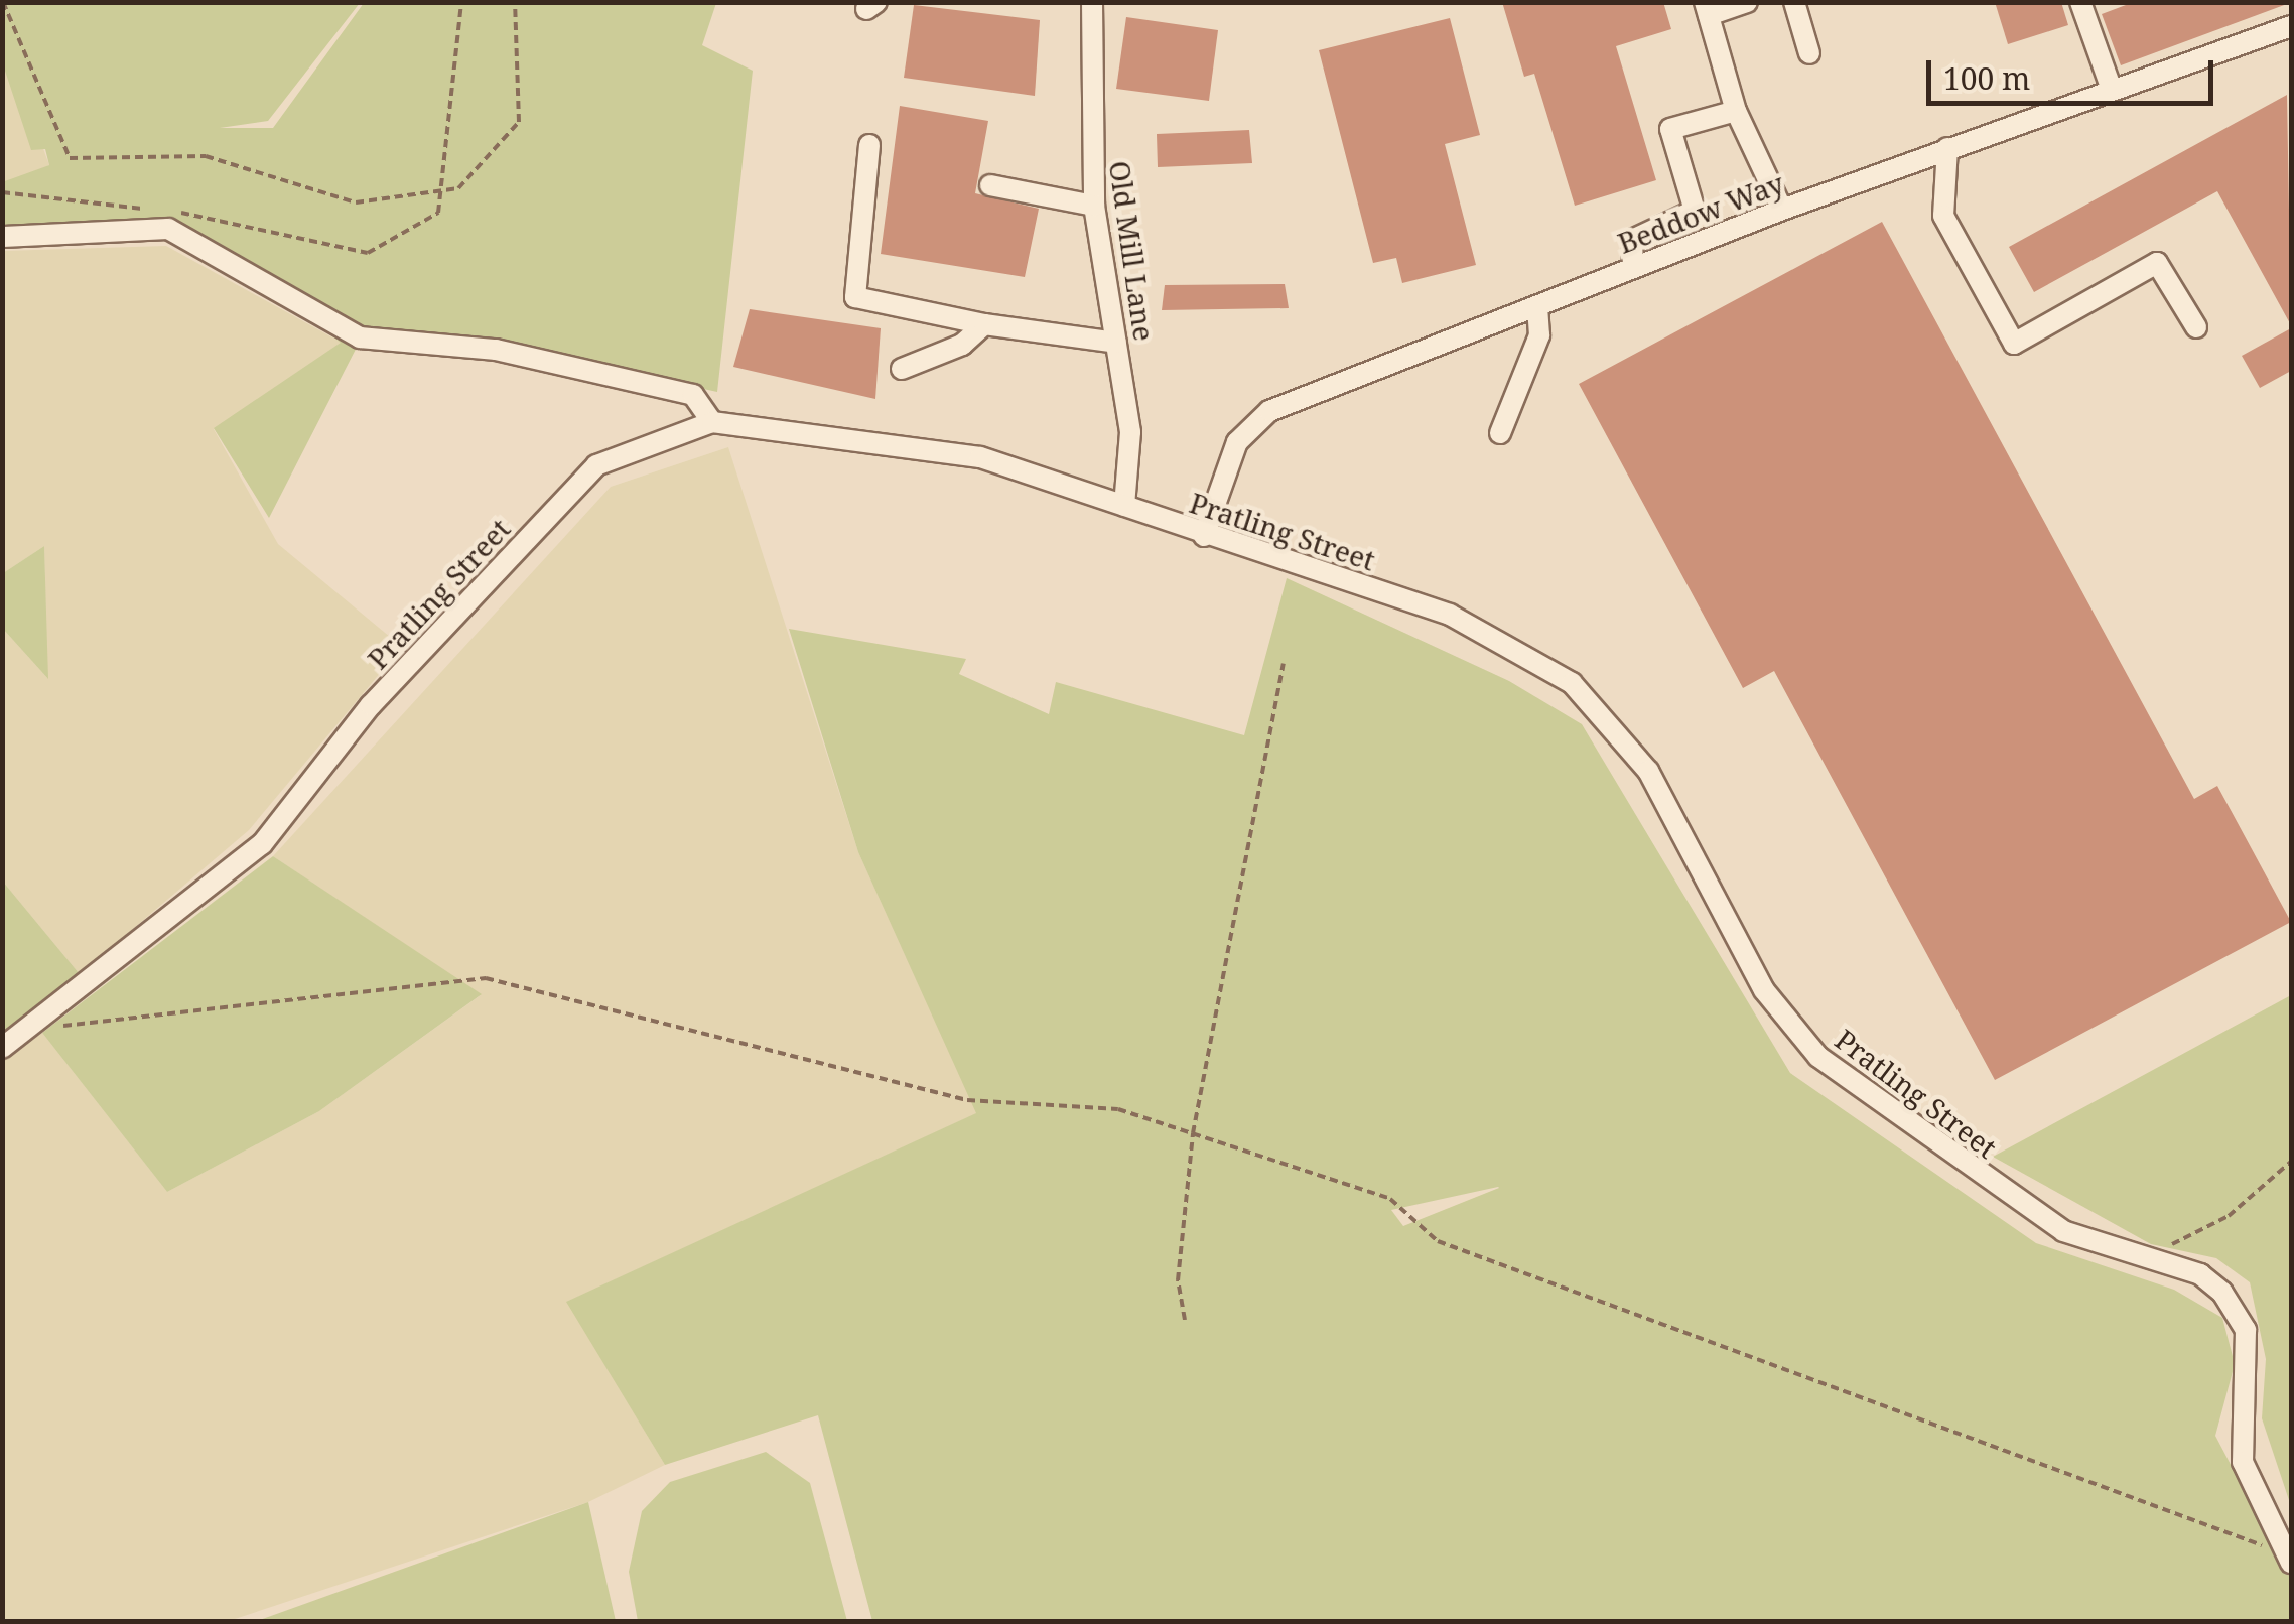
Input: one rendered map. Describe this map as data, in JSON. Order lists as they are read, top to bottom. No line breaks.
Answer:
{"streets":{"street":["Beddow Way","Old Mill Lane","Pratling Street"]},"crossings":[["Beddow Way","Pratling Street"],["Old Mill Lane","Pratling Street"]],"scale_bar":"100 m"}
